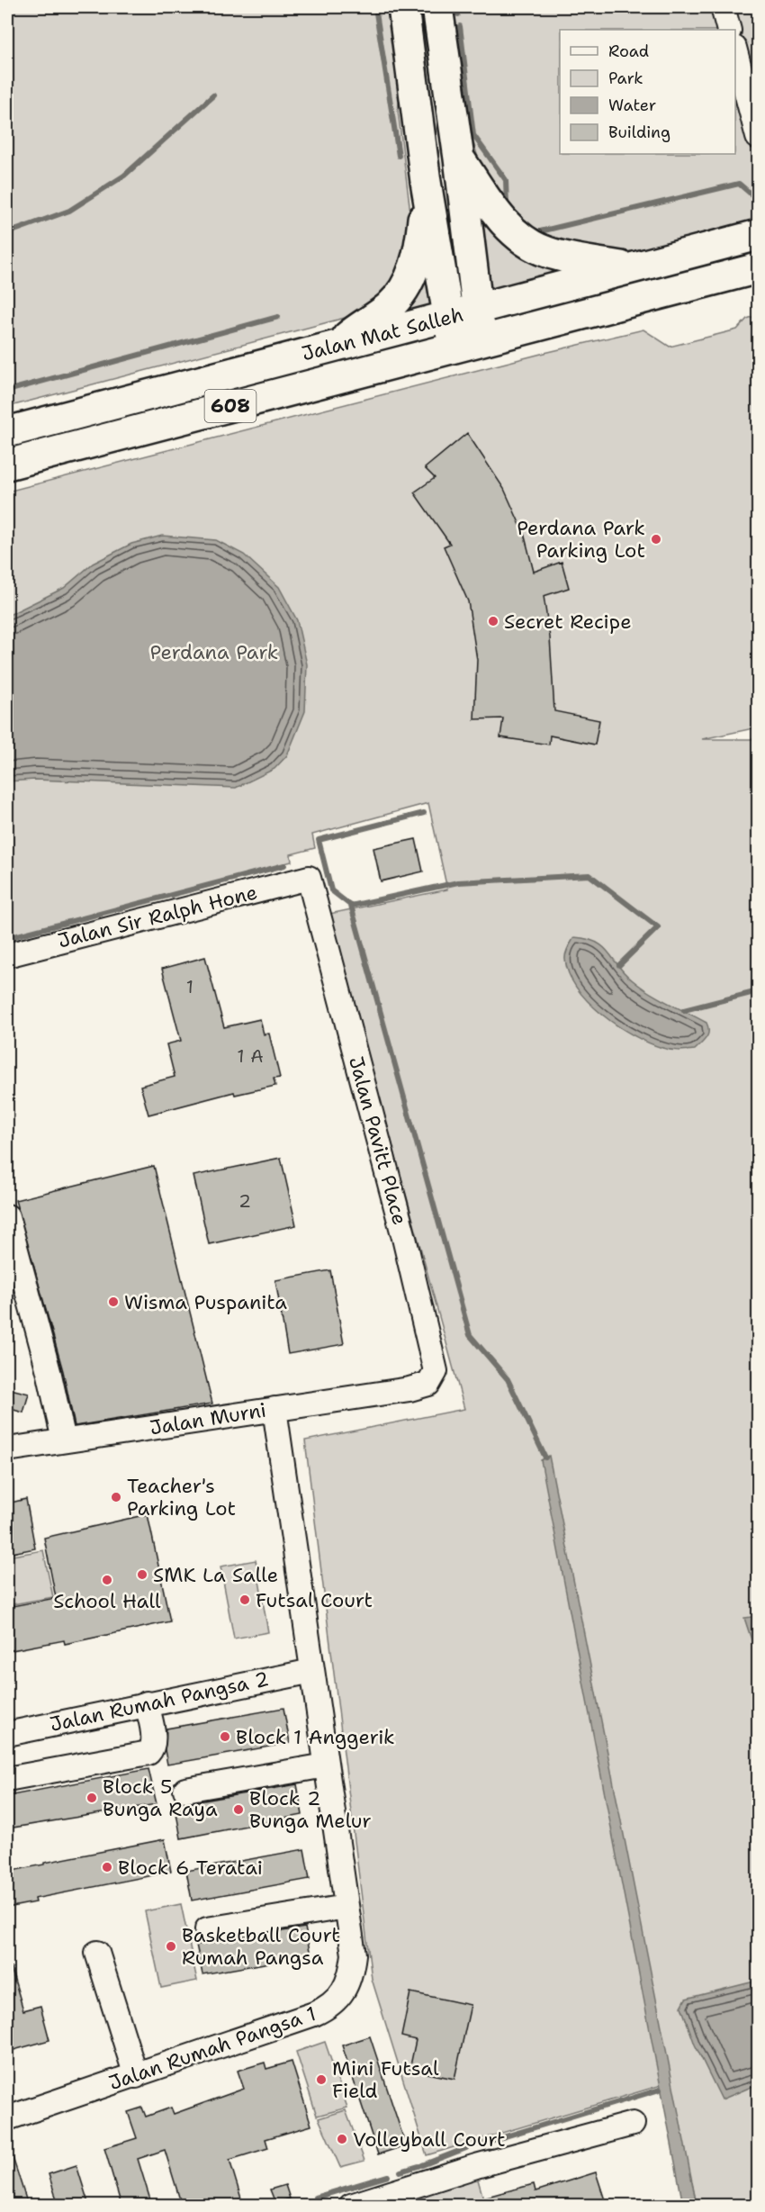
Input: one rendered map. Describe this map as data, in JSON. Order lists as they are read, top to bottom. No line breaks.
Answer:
{"streets":{"main road":["Jalan Mat Salleh","608"],"street":["Jalan Sir Ralph Hone","Jalan Pavitt Place","Jalan Murni","Jalan Rumah Pangsa 2","Jalan Rumah Pangsa 1"]},"crossings":[["Jalan Sir Ralph Hone","Jalan Pavitt Place"],["Jalan Pavitt Place","Jalan Murni"],["Jalan Murni","Jalan Rumah Pangsa 1"],["Jalan Rumah Pangsa 2","Jalan Rumah Pangsa 1"]],"parks":["Perdana Park"],"places":["Perdana Park Parking Lot","Secret Recipe","Wisma Puspanita","Teacher's Parking Lot","SMK La Salle","School Hall","Futsal Court","Block 1 Anggerik","Block 5 Bunga Raya","Block 2 Bunga Melur","Block 6 Teratai","Basketball Court Rumah Pangsa","Mini Futsal Field","Volleyball Court"],"house_numbers":["1","1 A","2"],"legend":["Road","Park","Water","Building"]}
